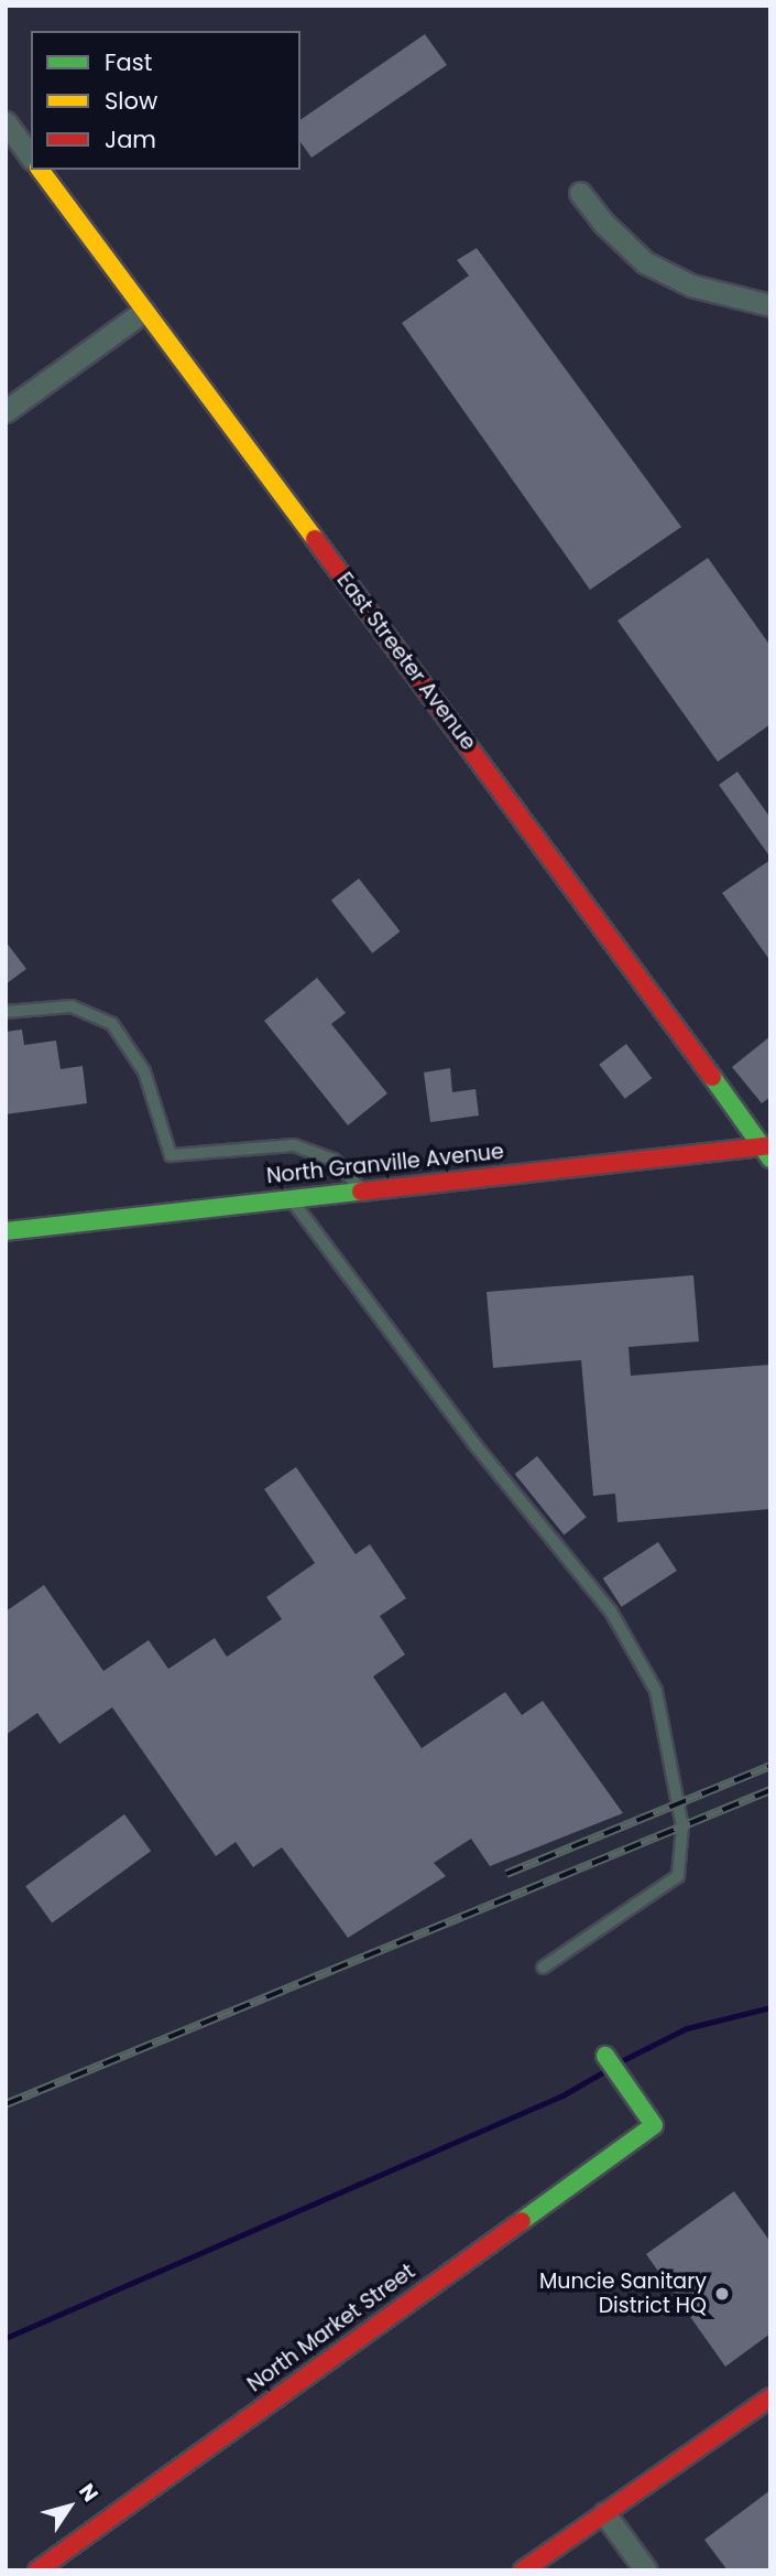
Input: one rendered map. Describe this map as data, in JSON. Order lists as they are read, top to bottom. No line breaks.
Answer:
{"streets":{"street":["East Streeter Avenue","North Granville Avenue","North Market Street"]},"crossings":[["East Streeter Avenue","North Granville Avenue"]],"places":["Muncie Sanitary District HQ"],"legend":["Fast","Slow","Jam"],"north":"top right"}
